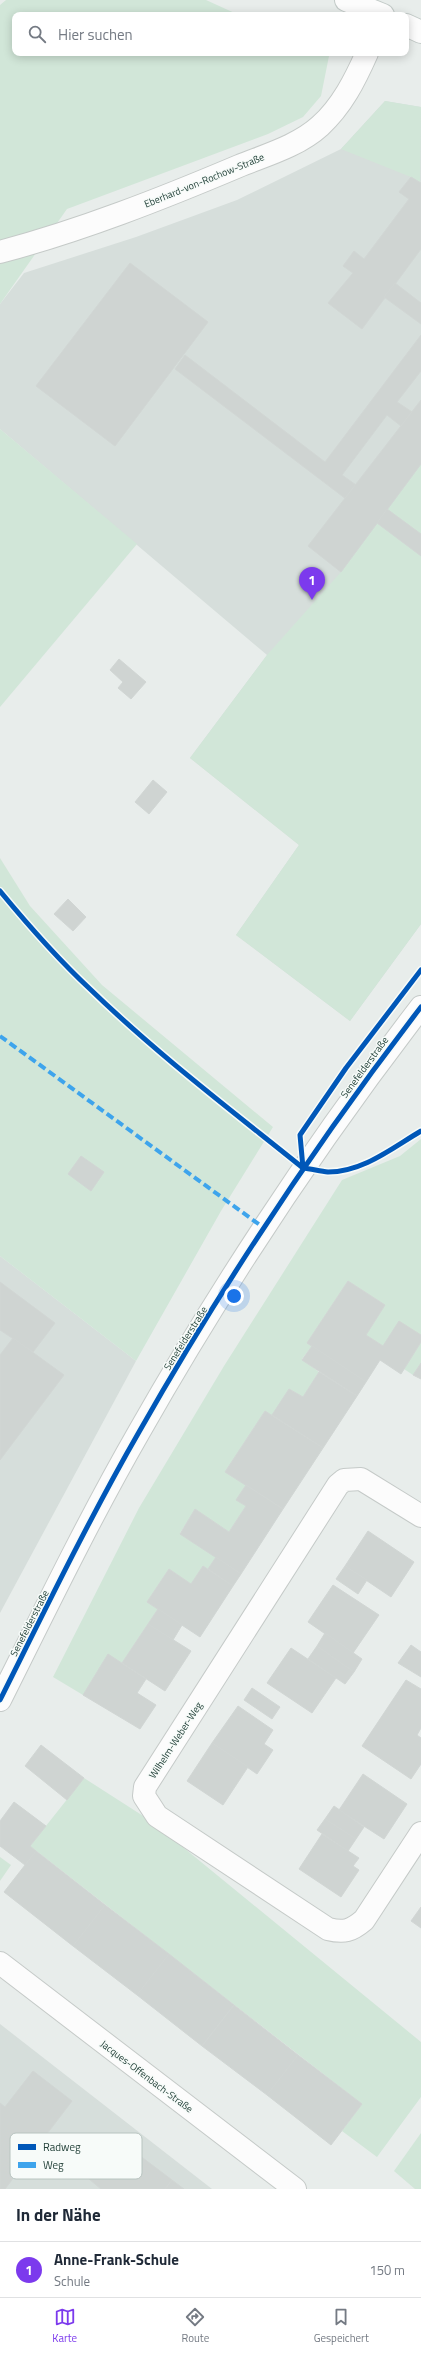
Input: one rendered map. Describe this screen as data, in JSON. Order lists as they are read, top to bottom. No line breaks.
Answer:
{"streets":{"street":["Eberhard-von-Rochow-Straße","Senefelderstraße","Wilhelm-Weber-Weg","Jacques-Offenbach-Straße"]},"legend":["Radweg","Weg"],"page":{"search":"Hier suchen","pins":"1","heading":"In der Nähe","list":[{"mark":"1","name":"Anne-Frank-Schule","note":"Schule","value":"150 m"}],"nav":["Karte","Route","Gespeichert"]}}
